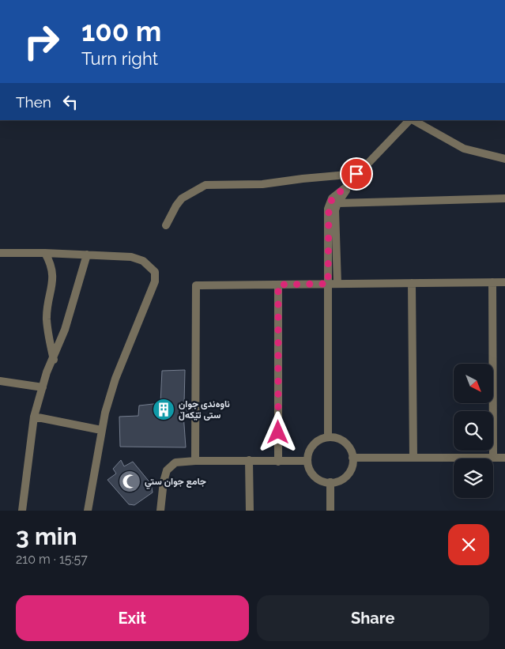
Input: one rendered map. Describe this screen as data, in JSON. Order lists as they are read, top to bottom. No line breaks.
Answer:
{"places":{"building":["ناوەندی جوان ستی تێکەڵ"],"mosque":["جامع جوان ستي"]},"north":"bottom right","page":{"turn":["100 m","Turn right"],"then":"Then","heading":["3 min","210 m · 15:57"],"buttons":["Exit","Share"]}}
